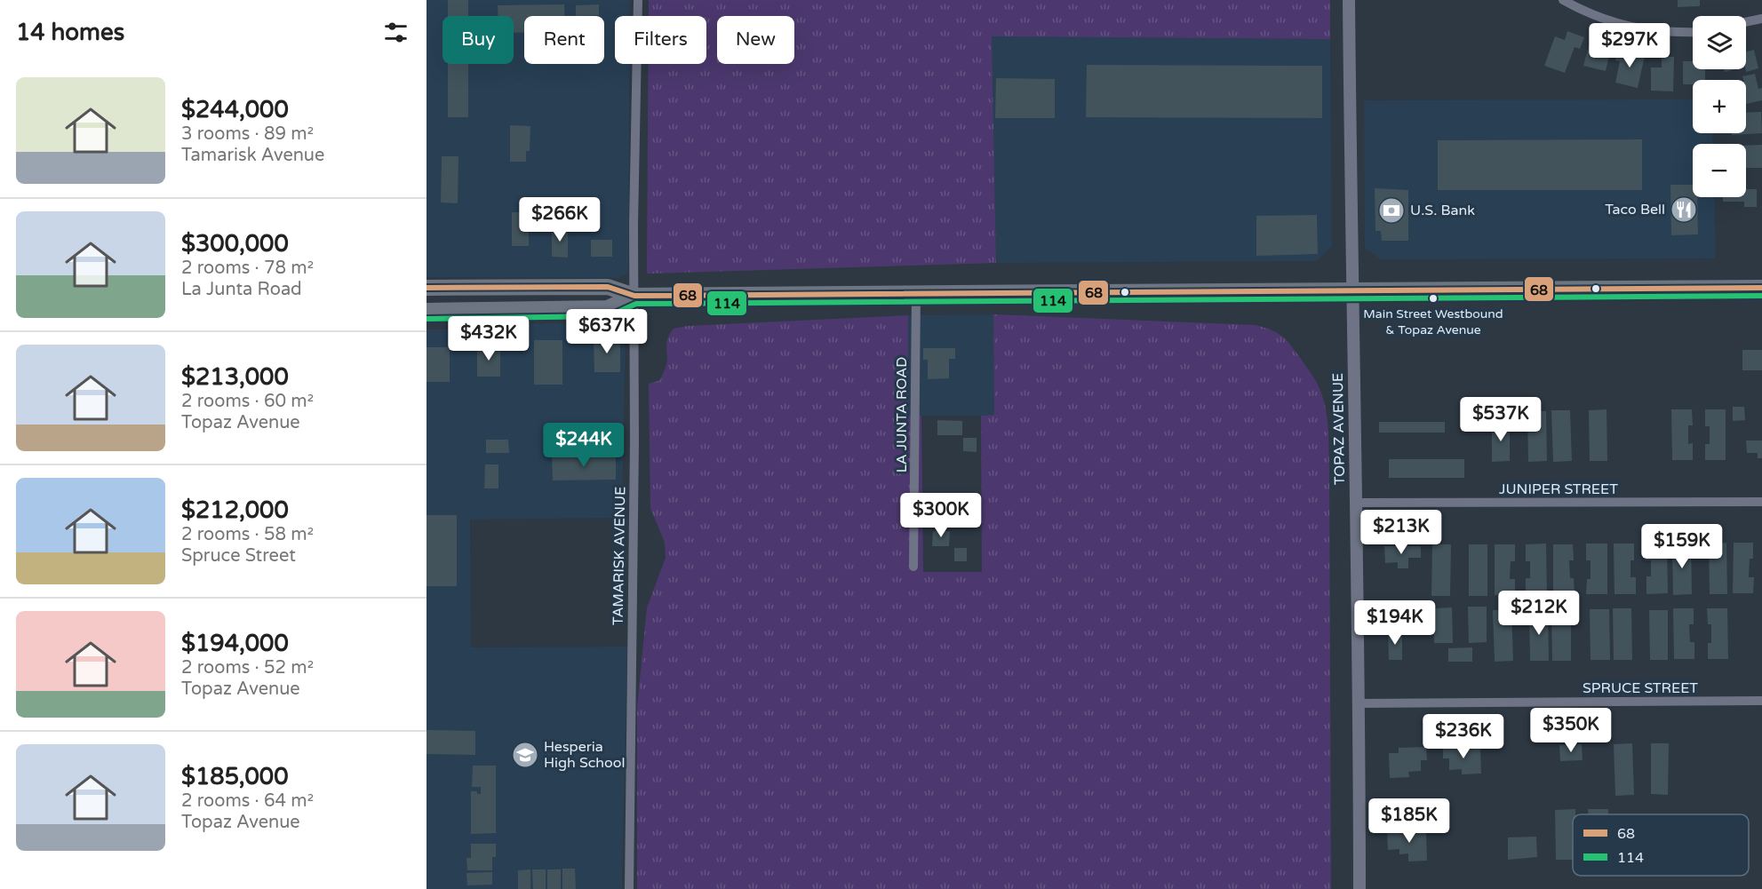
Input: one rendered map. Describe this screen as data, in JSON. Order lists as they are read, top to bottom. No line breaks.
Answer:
{"streets":{"street":["LA JUNTA ROAD","TOPAZ AVENUE","JUNIPER STREET","TAMARISK AVENUE","SPRUCE STREET"]},"crossings":[["TOPAZ AVENUE","JUNIPER STREET"],["TOPAZ AVENUE","SPRUCE STREET"]],"places":{"restaurant":["Taco Bell"],"bank":["U.S. Bank"],"other":["Main Street Westbound & Topaz Avenue"],"school or university":["Hesperia High School"]},"lines":["transit line 68","transit line 114"],"legend":["68","114"],"page":{"heading":"14 homes","map_buttons":["+","−"],"chip":["Buy","Rent","Filters","New"],"price":["$297K","$266K","$637K","$432K","$537K","$244K","$300K","$213K","$159K","$212K","$194K","$350K","$236K","$185K"],"list":[{"name":"$244,000","note":"3 rooms · 89 m² · Tamarisk Avenue"},{"name":"$300,000","note":"2 rooms · 78 m² · La Junta Road"},{"name":"$213,000","note":"2 rooms · 60 m² · Topaz Avenue"},{"name":"$212,000","note":"2 rooms · 58 m² · Spruce Street"},{"name":"$194,000","note":"2 rooms · 52 m² · Topaz Avenue"},{"name":"$185,000","note":"2 rooms · 64 m² · Topaz Avenue"}]}}
